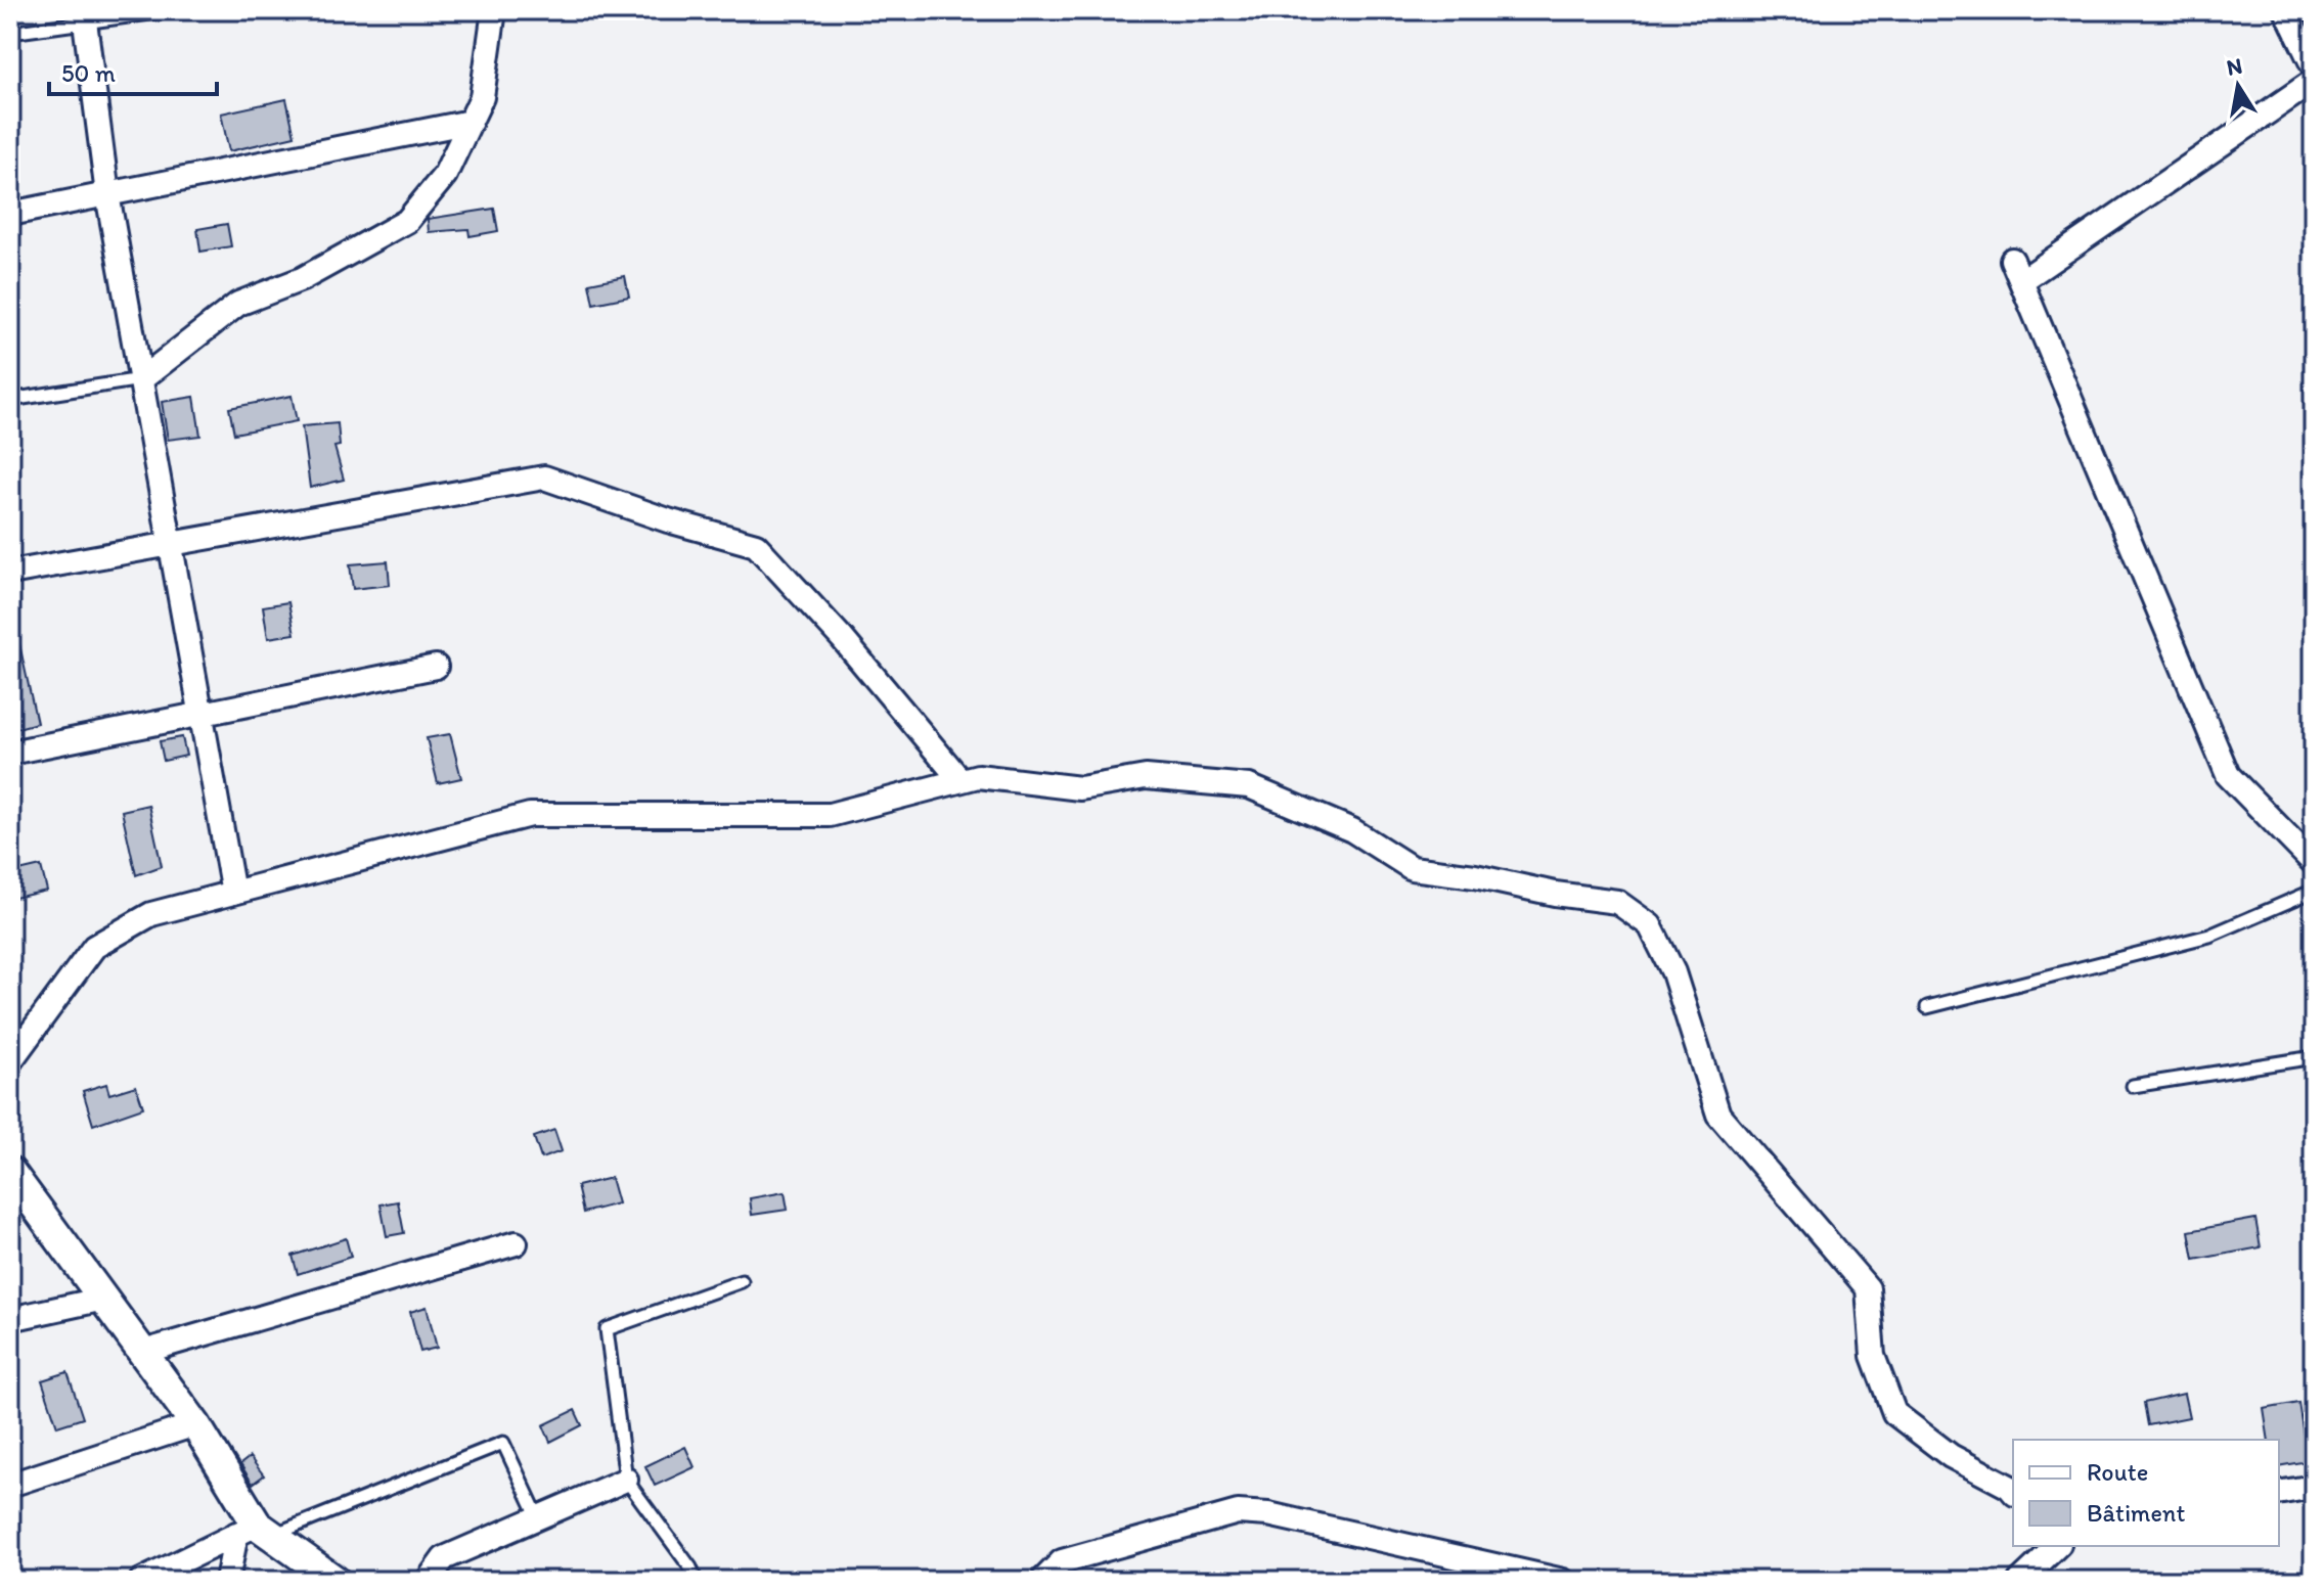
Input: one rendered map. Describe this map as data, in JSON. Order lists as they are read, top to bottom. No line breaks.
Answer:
{"legend":["Route","Bâtiment"],"scale_bar":"50 m","north":"top"}
